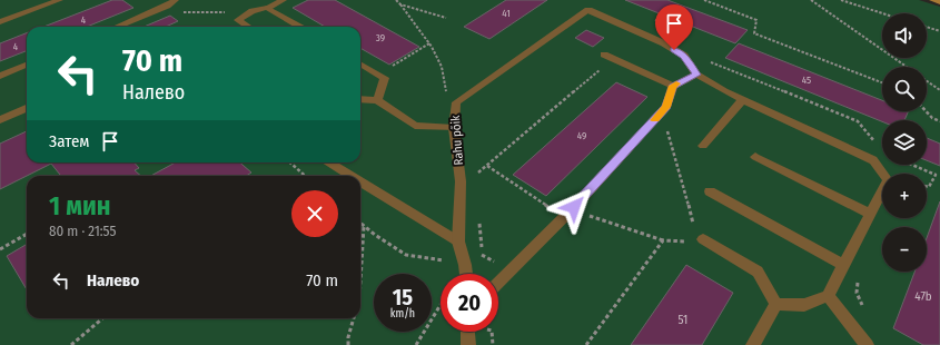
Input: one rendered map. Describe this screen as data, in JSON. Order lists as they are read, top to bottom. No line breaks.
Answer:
{"streets":{"street":["Rahu põik"]},"house_numbers":["41","4","39","4","45","49","47b","51"],"page":{"map_buttons":["+","−"],"turn":["70 m","Налево"],"then":"Затем","heading":["1 мин","80 m · 21:55"],"list":[{"name":"Налево","value":"70 m"}],"speed":"15 km/h","limit":"20"}}
